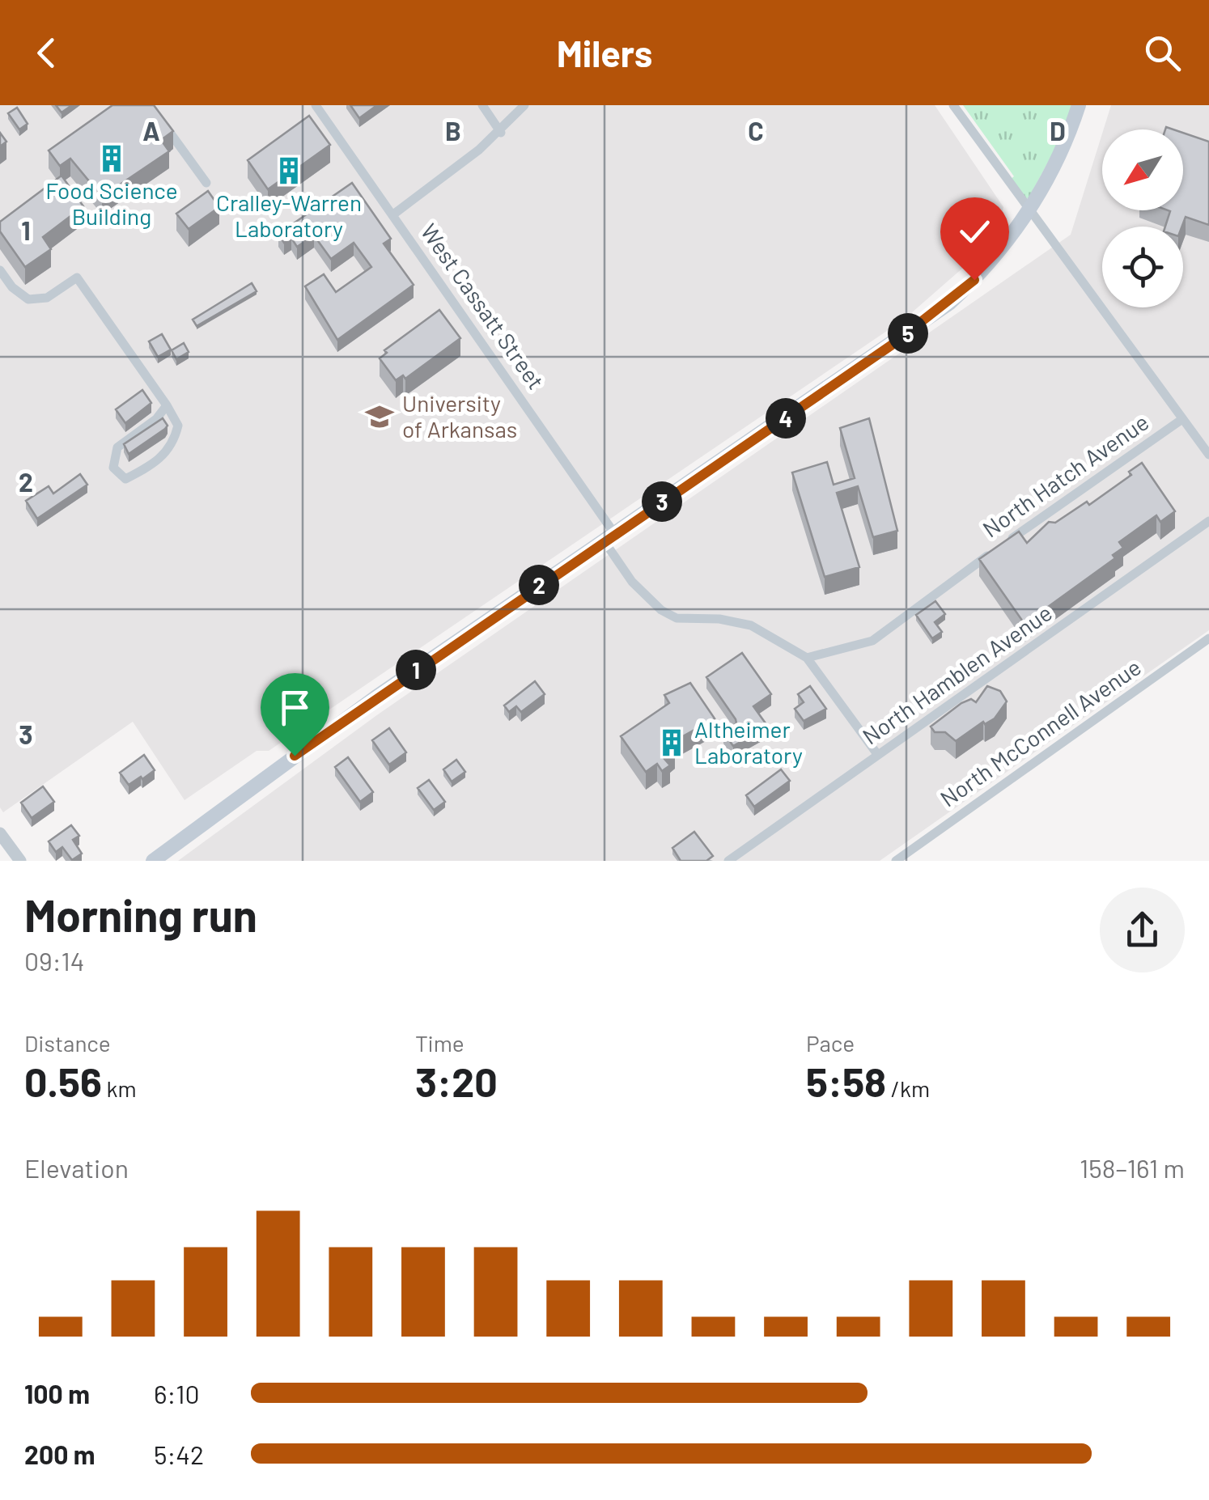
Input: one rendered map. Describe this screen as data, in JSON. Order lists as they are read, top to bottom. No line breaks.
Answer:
{"streets":{"street":["West Cassatt Street","North Hatch Avenue","North Hamblen Avenue","North McConnell Avenue"]},"crossings":[["West Cassatt Street","North Hatch Avenue"]],"places":{"building":["Food Science Building","Cralley-Warren Laboratory","Altheimer Laboratory"],"school or university":["University of Arkansas"]},"north":"bottom left","page":{"header":"Milers","pins":["5","4","3","2","1"],"heading":["Morning run","09:14"],"stats":[["Distance","0.56 km"],["Time","3:20"],["Pace","5:58 /km"]],"chart":["Elevation","158–161 m"],"list":[{"name":"100 m","note":"6:10"},{"name":"200 m","note":"5:42"}]},"grid":{"columns":["A","B","C","D"],"rows":["1","2","3"]}}
